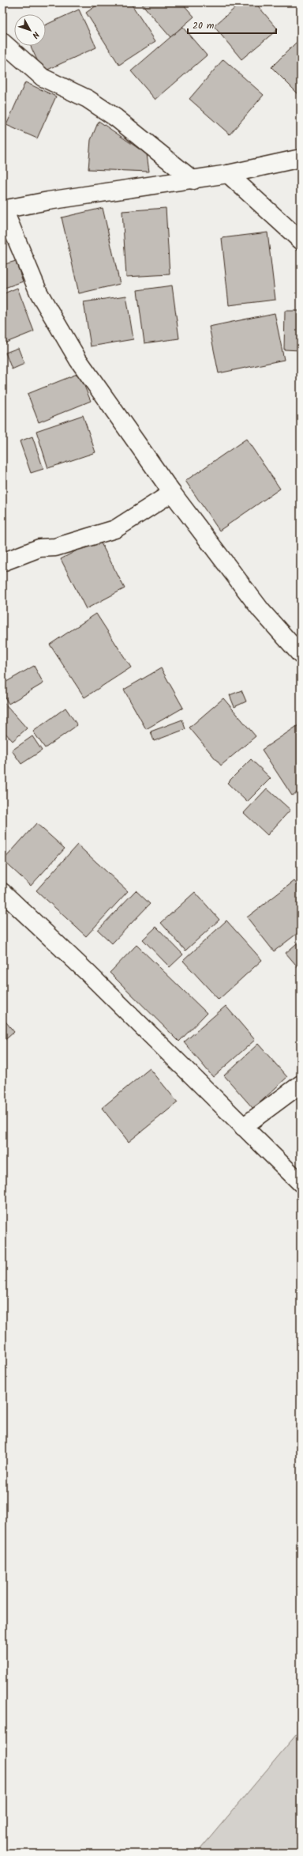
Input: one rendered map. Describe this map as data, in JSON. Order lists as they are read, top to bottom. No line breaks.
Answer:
{"scale_bar":"20 m","north":"bottom right"}
